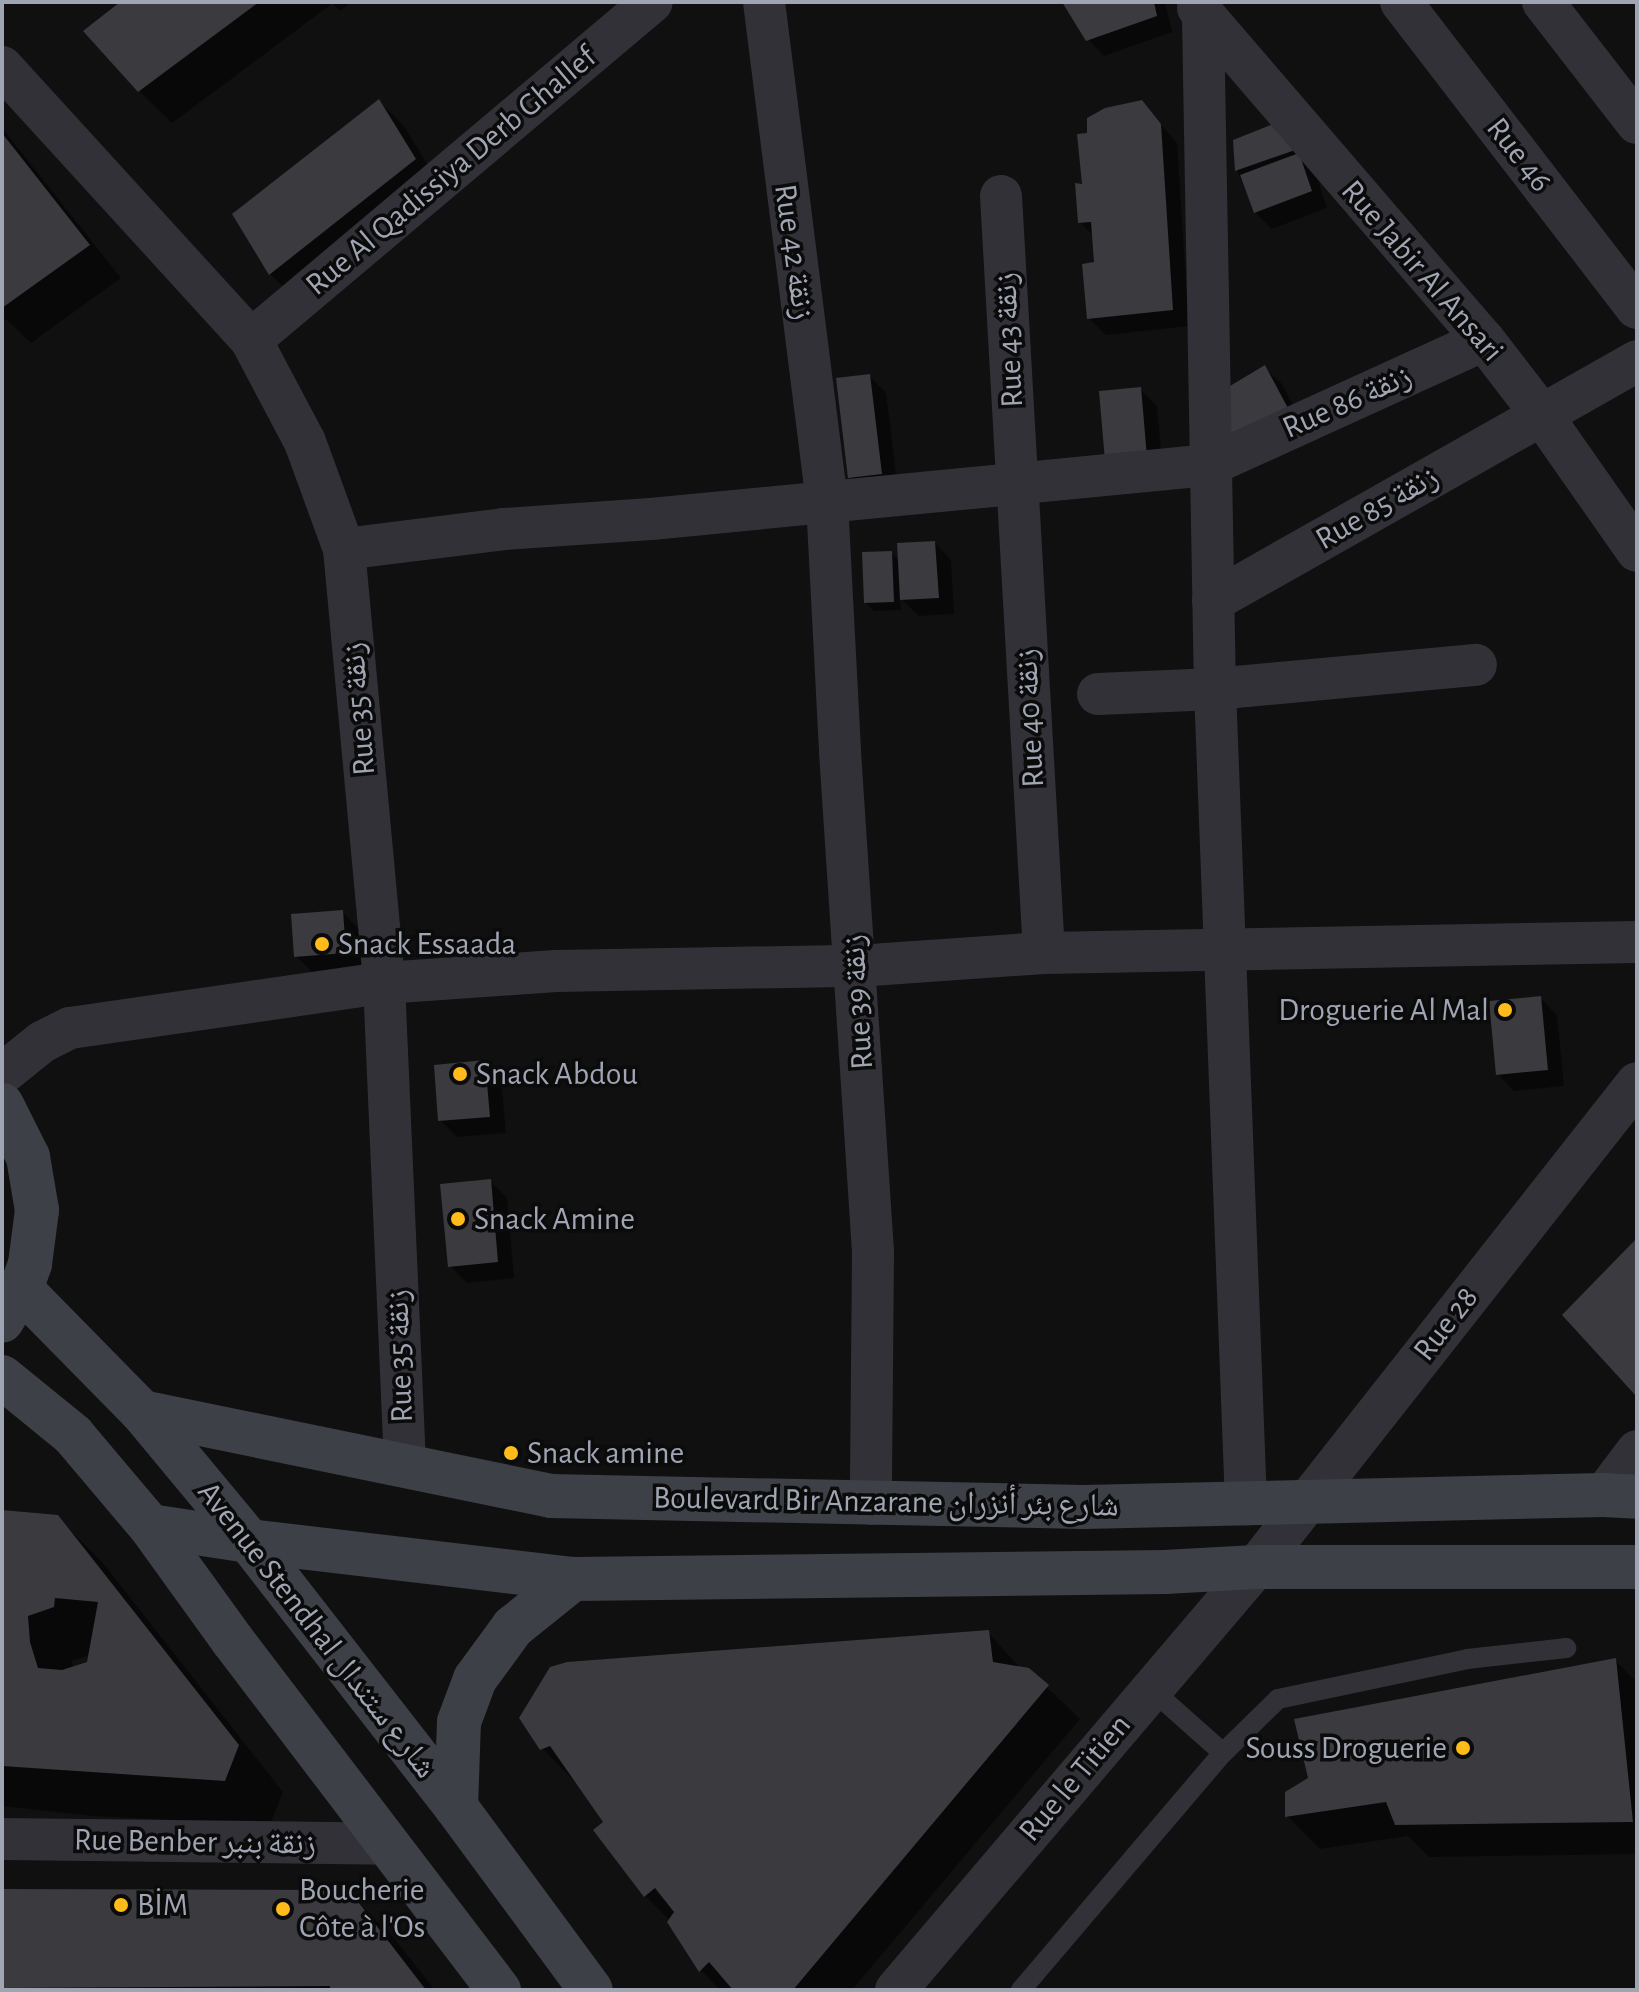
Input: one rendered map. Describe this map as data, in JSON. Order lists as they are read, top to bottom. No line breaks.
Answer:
{"streets":{"main road":["Boulevard Bir Anzarane شارع بئر أنزران","Avenue Stendhal شارع ستندال"],"street":["Rue 46","Rue Al Qadissiya Derb Ghallef","Rue 42 زنقة","Rue Jabir Al Ansari","Rue 43 زنقة","Rue 86 زنقة","Rue 85 زنقة","Rue 35 زنقة","Rue 40 زنقة","Rue 39 زنقة","Rue 28","Rue le Titien","Rue Benber زنقة بنبر"]},"crossings":[["Rue Al Qadissiya Derb Ghallef","Rue 35 زنقة"],["Rue 42 زنقة","Rue 86 زنقة"],["Rue 42 زنقة","Rue 39 زنقة"],["Rue Jabir Al Ansari","Rue 86 زنقة"],["Rue Jabir Al Ansari","Rue 85 زنقة"],["Rue 43 زنقة","Rue 86 زنقة"],["Rue 43 زنقة","Rue 40 زنقة"],["Rue 86 زنقة","Rue 35 زنقة"],["Rue 86 زنقة","Rue 40 زنقة"],["Rue 86 زنقة","Rue 39 زنقة"],["Rue 35 زنقة","Boulevard Bir Anzarane شارع بئر أنزران"],["Rue 39 زنقة","Boulevard Bir Anzarane شارع بئر أنزران"],["Rue 28","Boulevard Bir Anzarane شارع بئر أنزران"],["Rue 28","Rue le Titien"],["Boulevard Bir Anzarane شارع بئر أنزران","Avenue Stendhal شارع ستندال"],["Boulevard Bir Anzarane شارع بئر أنزران","Rue le Titien"]],"places":["Snack Essaada","Droguerie Al Mal","Snack Abdou","Snack Amine","Snack amine","Souss Droguerie","BİM","Boucherie Côte à l'Os"]}
